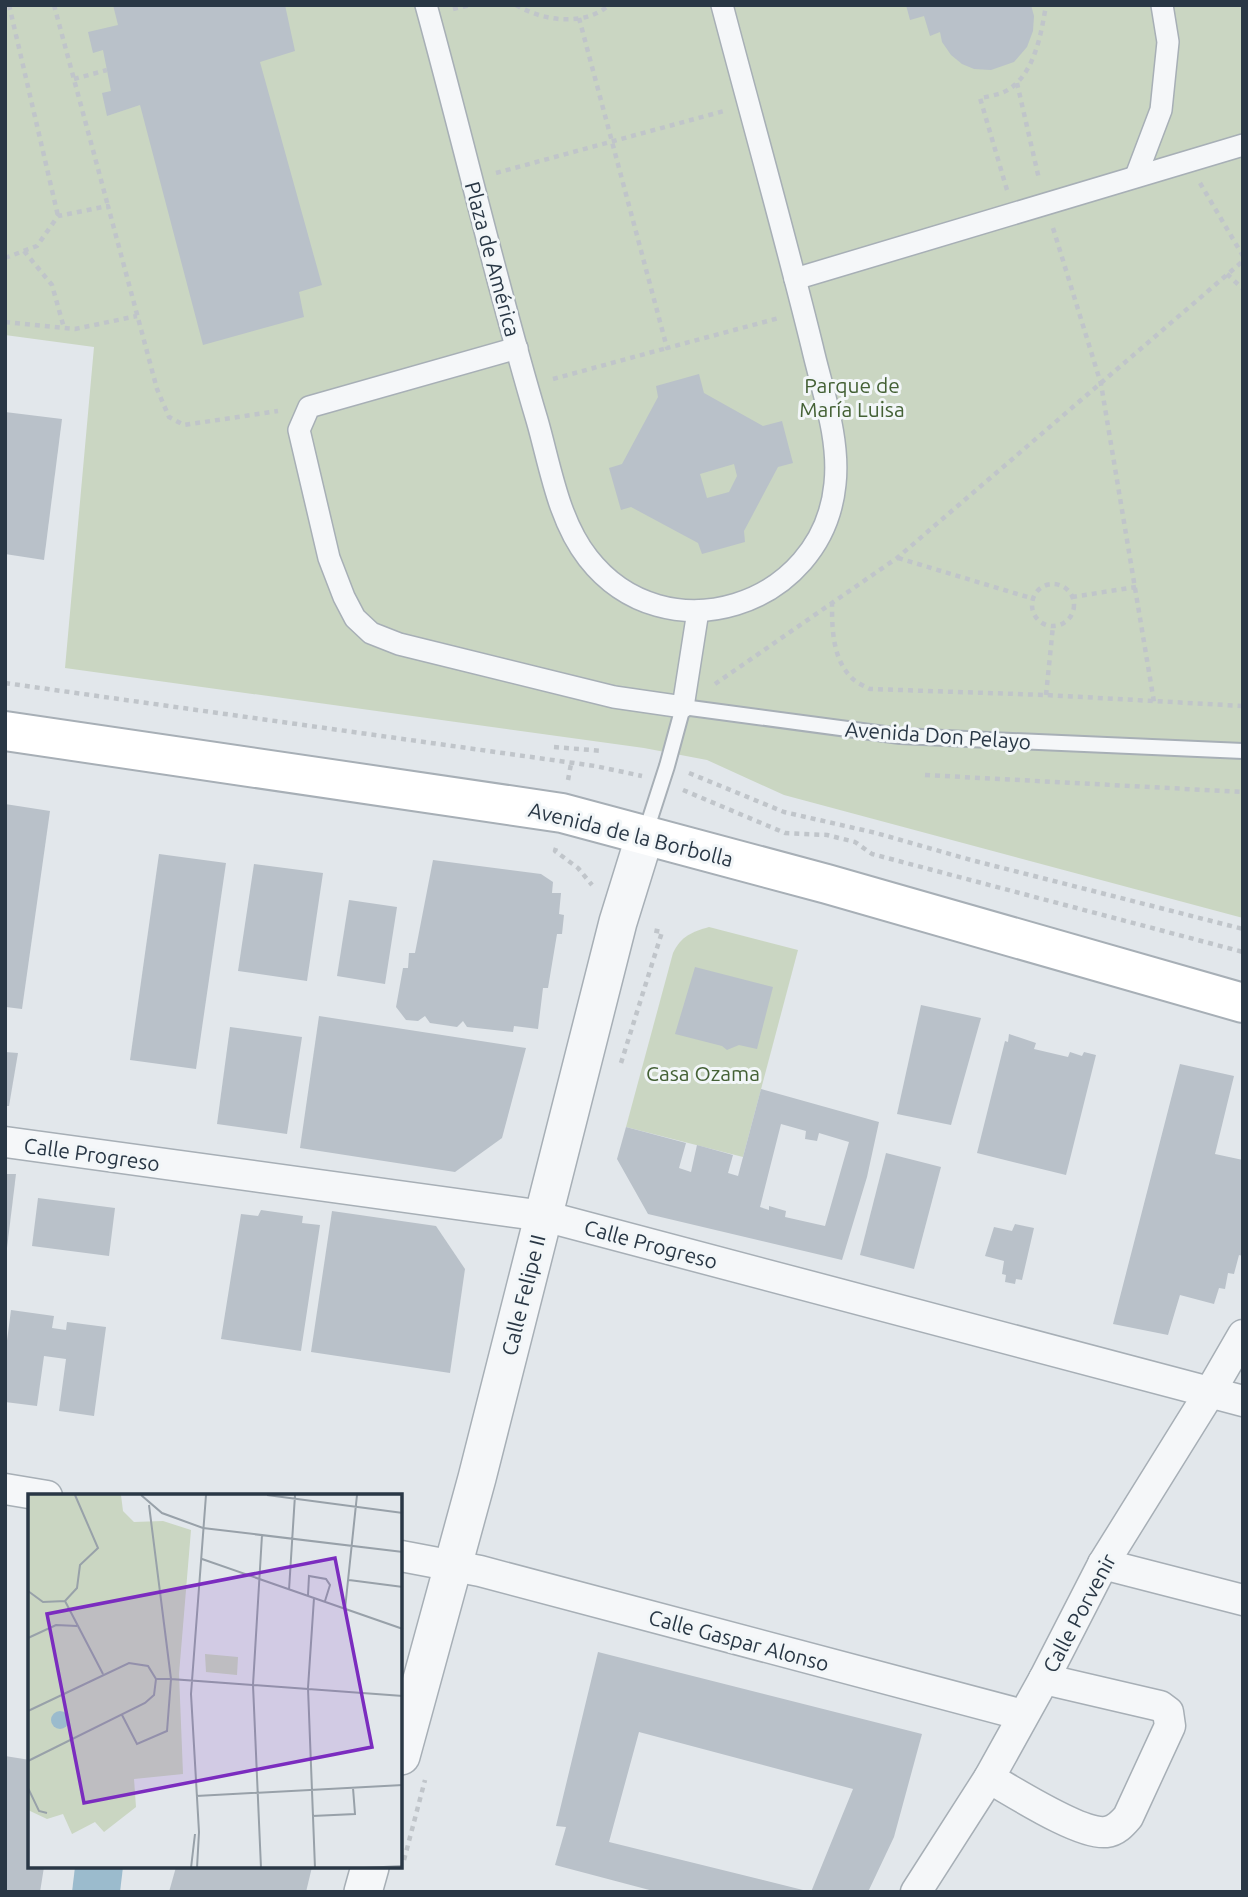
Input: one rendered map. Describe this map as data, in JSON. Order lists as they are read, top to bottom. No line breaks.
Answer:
{"streets":{"main road":["Avenida de la Borbolla"],"street":["Plaza de América","Calle Progreso","Calle Felipe II","Calle Porvenir","Calle Gaspar Alonso"],"lane":["Avenida Don Pelayo"]},"crossings":[["Avenida de la Borbolla","Calle Felipe II"],["Calle Progreso","Calle Felipe II"],["Calle Progreso","Calle Porvenir"],["Calle Felipe II","Calle Gaspar Alonso"],["Calle Porvenir","Calle Gaspar Alonso"]],"parks":["Parque de María Luisa","Casa Ozama"]}
